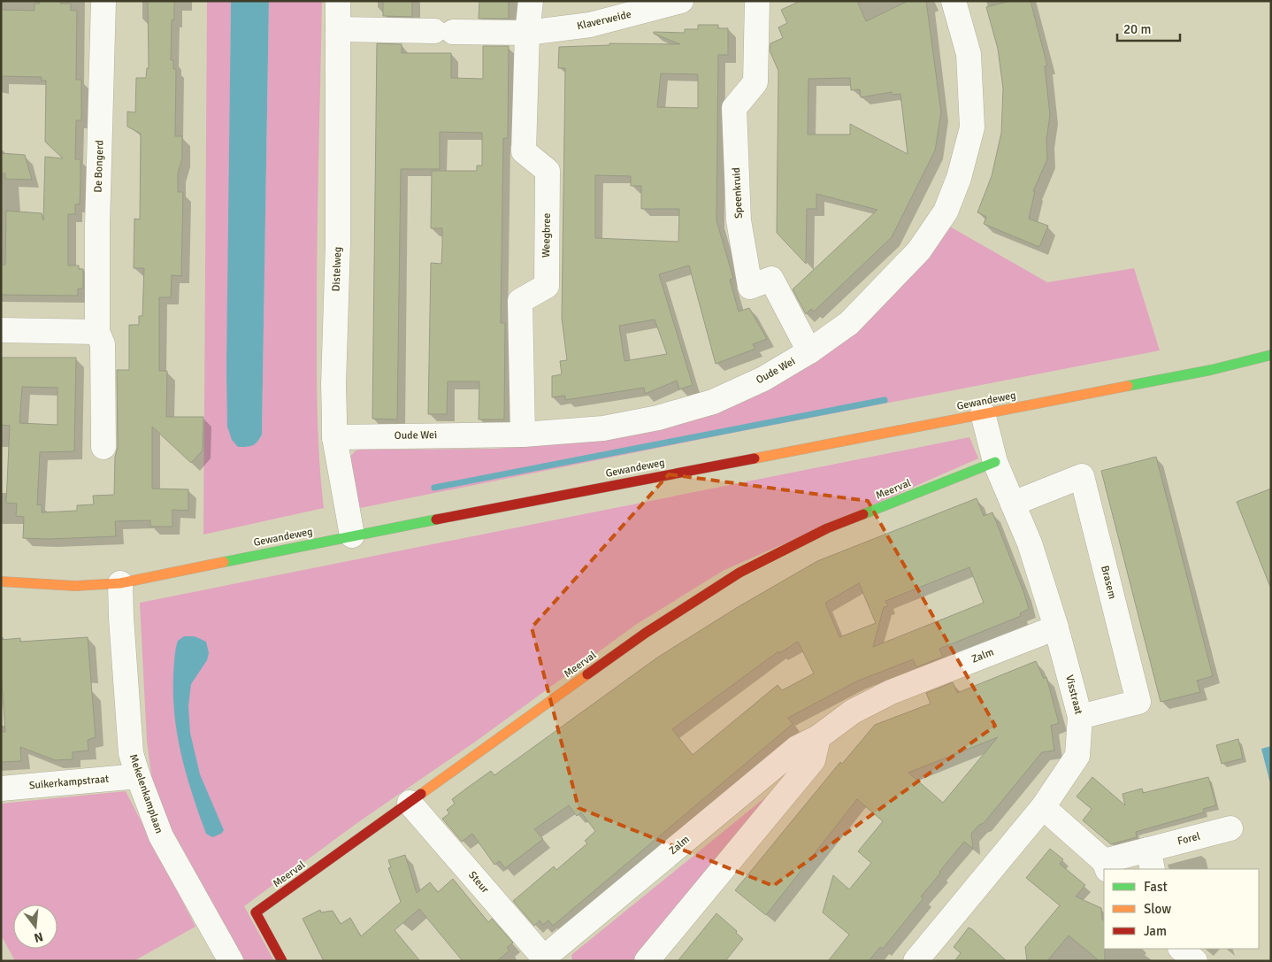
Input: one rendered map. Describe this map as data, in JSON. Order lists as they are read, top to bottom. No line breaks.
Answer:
{"streets":{"street":["Klaverweide","De Bongerd","Speenkruid","Weegbree","Distelweg","Oude Wei","Gewandeweg","Meerval","Brasem","Zalm","Visstraat","Suikerkampstraat","Mekelenkamplaan","Forel","Steur"]},"crossings":[["Klaverweide","Weegbree"],["Klaverweide","Distelweg"],["Speenkruid","Oude Wei"],["Weegbree","Oude Wei"],["Distelweg","Oude Wei"],["Distelweg","Gewandeweg"],["Gewandeweg","Visstraat"],["Gewandeweg","Mekelenkamplaan"],["Meerval","Visstraat"],["Meerval","Steur"],["Brasem","Visstraat"],["Zalm","Visstraat"],["Zalm","Steur"],["Visstraat","Forel"],["Suikerkampstraat","Mekelenkamplaan"]],"legend":["Fast","Slow","Jam"],"scale_bar":"20 m","north":"bottom"}
